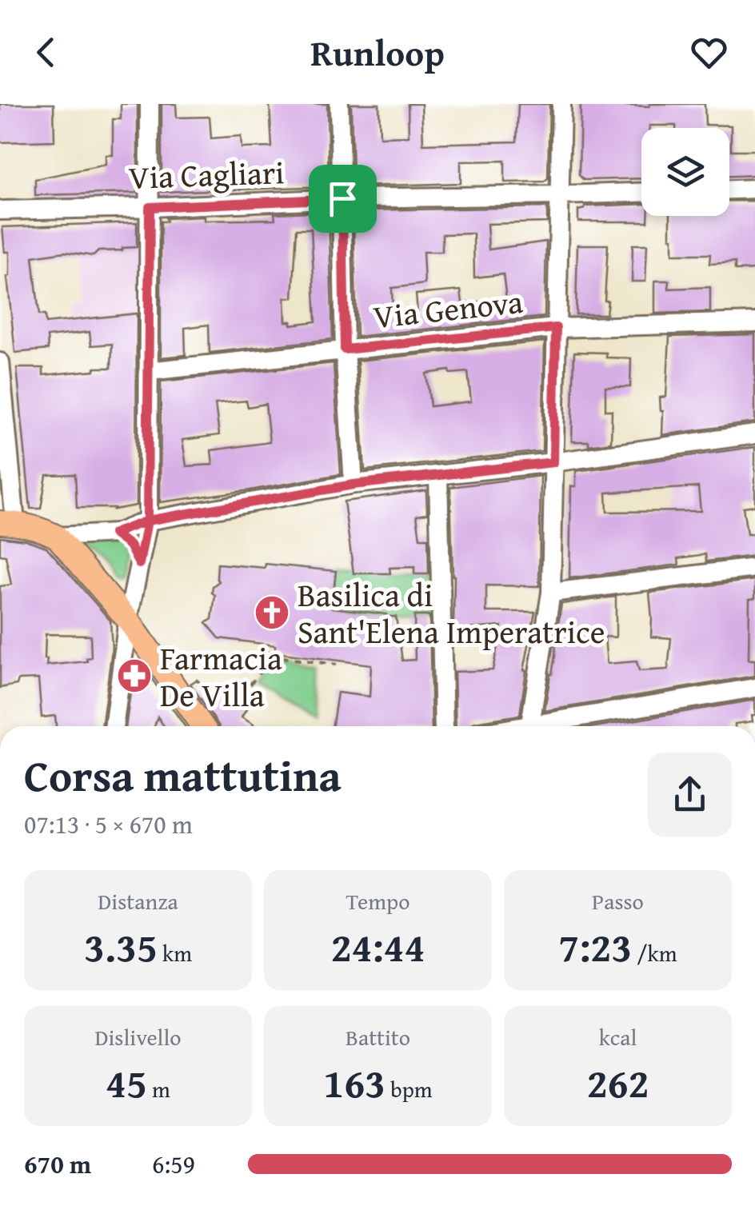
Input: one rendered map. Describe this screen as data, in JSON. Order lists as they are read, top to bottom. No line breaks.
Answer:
{"streets":{"street":["Via Cagliari","Via Genova"]},"places":{"church":["Basilica di Sant'Elena Imperatrice"],"pharmacy":["Farmacia De Villa"]},"page":{"header":"Runloop","heading":["Corsa mattutina","07:13 · 5 × 670 m"],"stats":[["Distanza","3.35 km"],["Tempo","24:44"],["Passo","7:23 /km"],["Dislivello","45 m"],["Battito","163 bpm"],["kcal","262"]],"list":[{"name":"670 m","note":"6:59"}]}}
